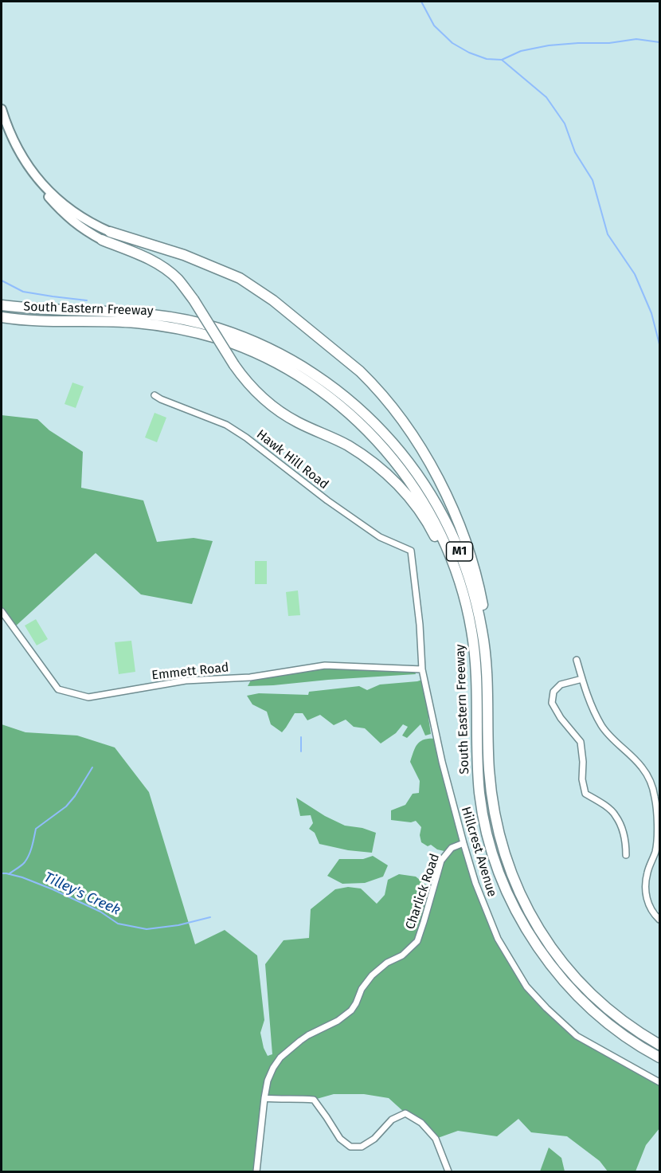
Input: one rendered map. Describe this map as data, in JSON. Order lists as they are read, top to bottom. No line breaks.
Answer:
{"streets":{"highway":["South Eastern Freeway","M1"],"street":["Hawk Hill Road","Emmett Road","Hillcrest Avenue","Charlick Road"]},"crossings":[["South Eastern Freeway","M1"],["Hawk Hill Road","Hillcrest Avenue"],["Emmett Road","Hillcrest Avenue"],["Hillcrest Avenue","Charlick Road"]],"water":["Tilley's Creek"]}
